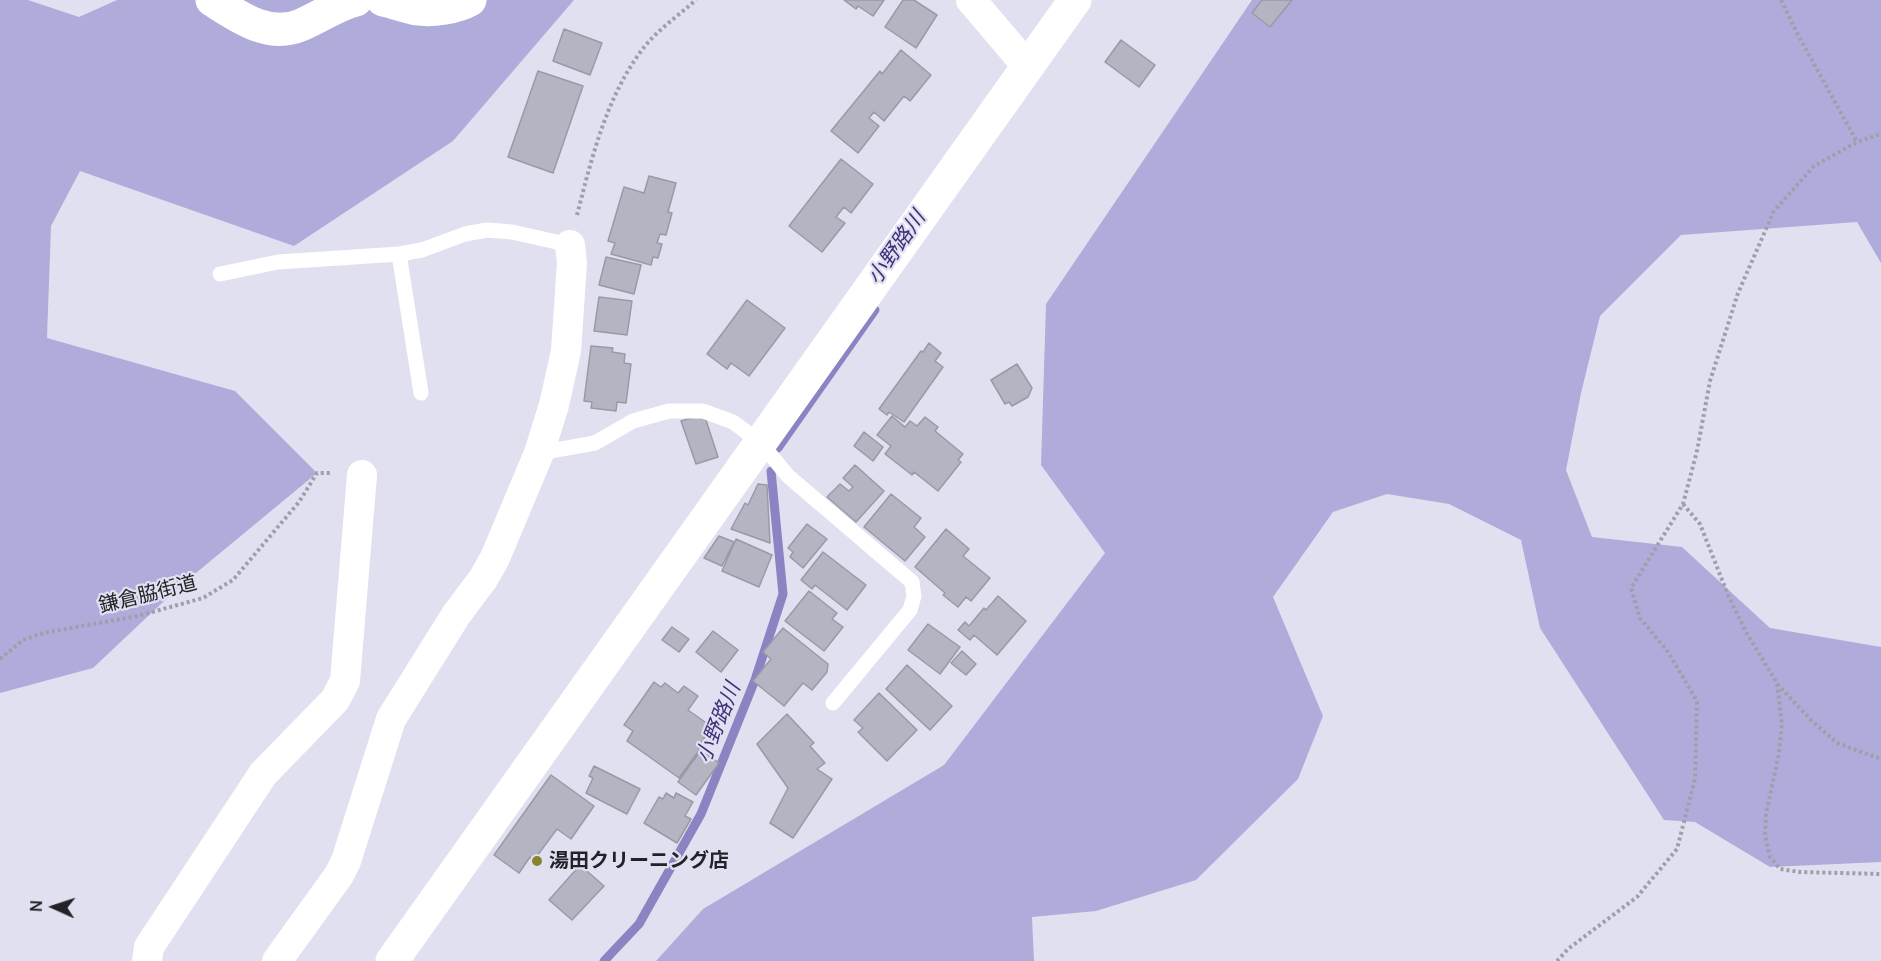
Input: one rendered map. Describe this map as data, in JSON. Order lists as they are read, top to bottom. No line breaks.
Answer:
{"streets":{"path":["鎌倉脇街道"]},"water":["小野路川"],"places":["湯田クリーニング店"],"north":"left"}
